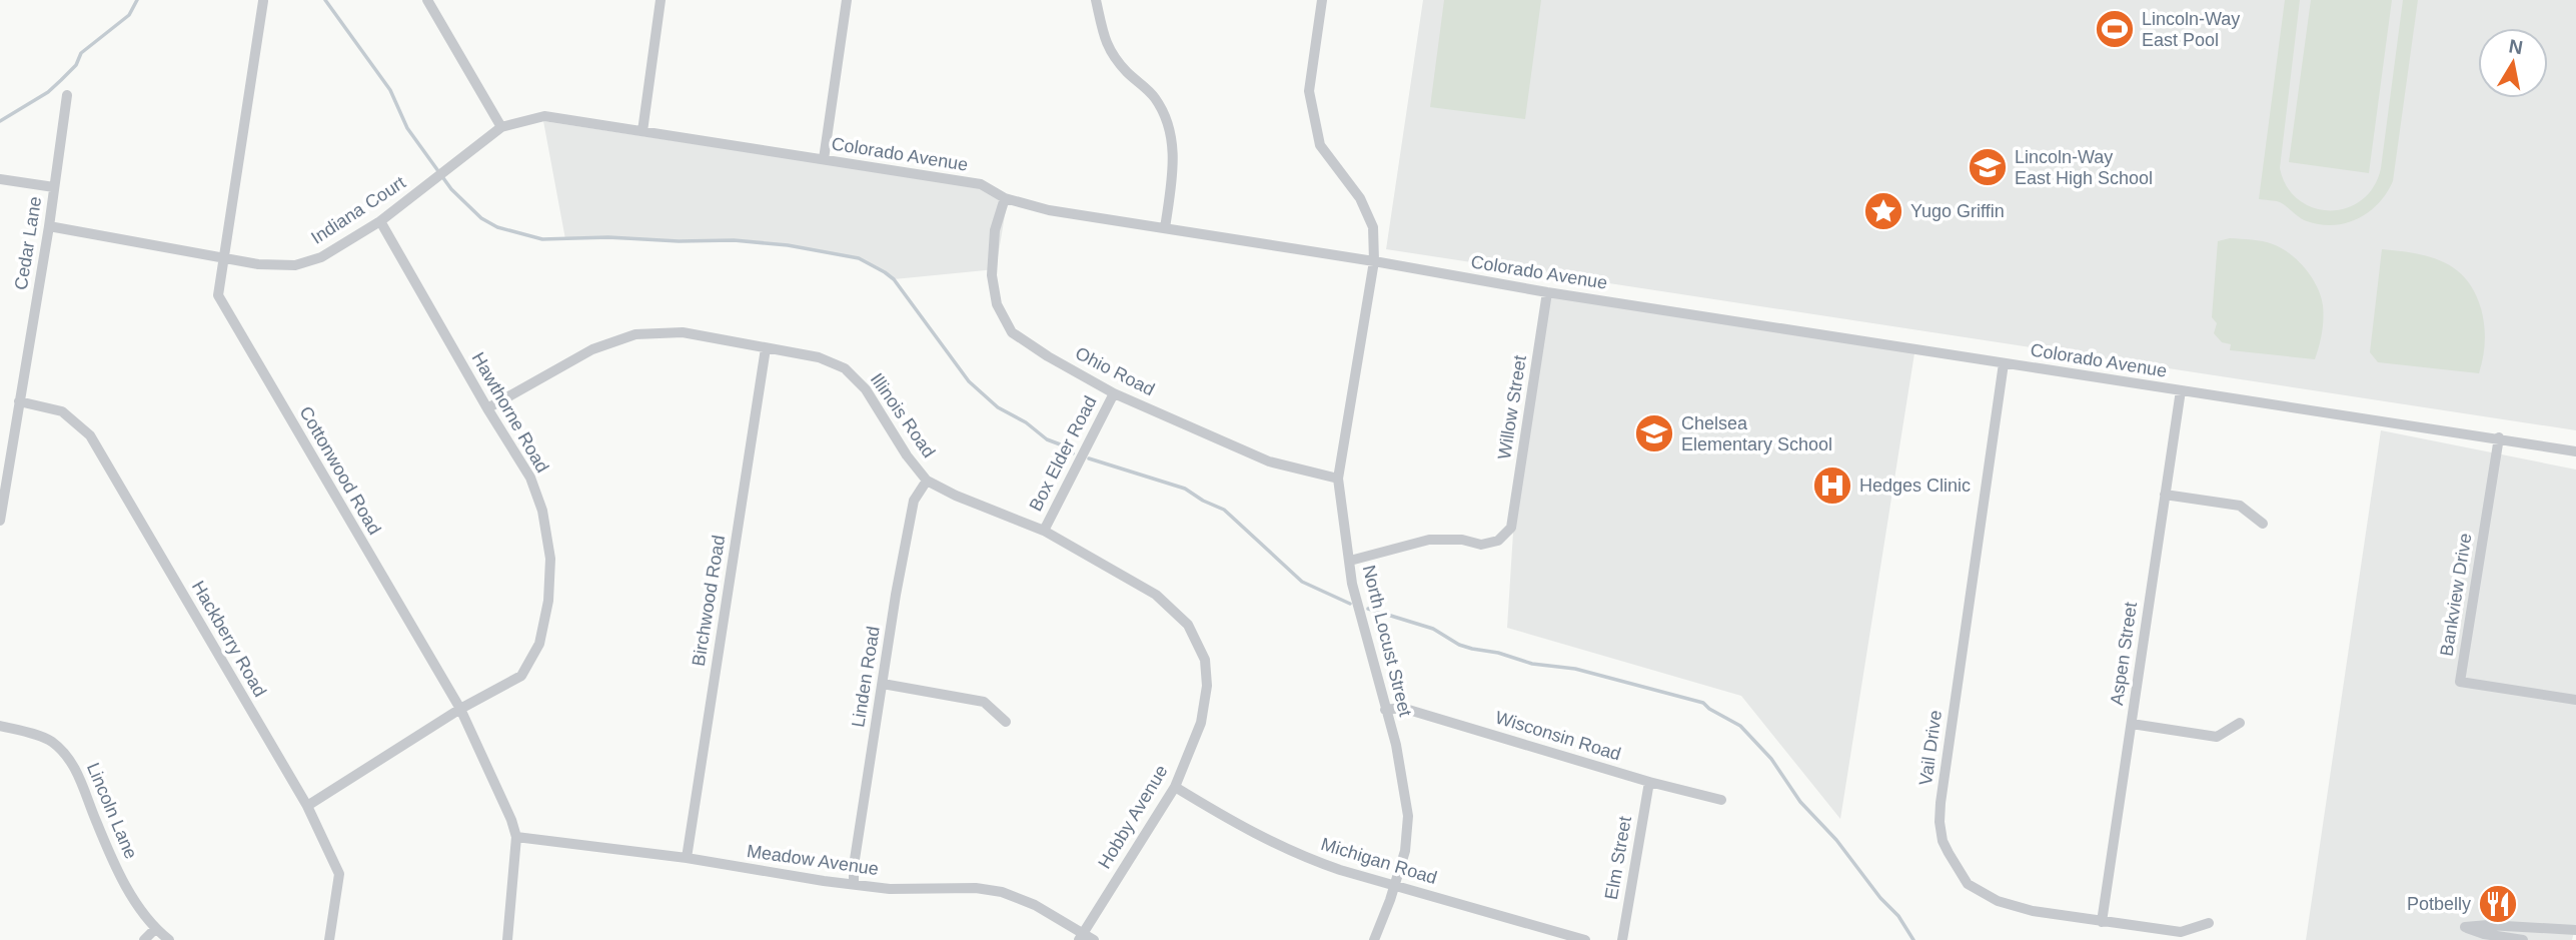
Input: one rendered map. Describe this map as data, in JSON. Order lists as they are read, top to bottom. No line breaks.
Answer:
{"streets":{"street":["Colorado Avenue","Indiana Court","Cedar Lane","Ohio Road","Willow Street","Hawthorne Road","Illinois Road","Box Elder Road","Cottonwood Road","Bankview Drive","Birchwood Road","Hackberry Road","North Locust Street","Aspen Street","Linden Road","Wisconsin Road","Vail Drive","Lincoln Lane","Hobby Avenue","Elm Street","Meadow Avenue","Michigan Road"]},"crossings":[["Colorado Avenue","Indiana Court"],["Colorado Avenue","Ohio Road"],["Colorado Avenue","Willow Street"],["Colorado Avenue","Bankview Drive"],["Colorado Avenue","North Locust Street"],["Colorado Avenue","Aspen Street"],["Colorado Avenue","Vail Drive"],["Indiana Court","Cedar Lane"],["Indiana Court","Hawthorne Road"],["Indiana Court","Cottonwood Road"],["Cedar Lane","Hackberry Road"],["Ohio Road","Box Elder Road"],["Ohio Road","North Locust Street"],["Willow Street","North Locust Street"],["Hawthorne Road","Illinois Road"],["Hawthorne Road","Cottonwood Road"],["Hawthorne Road","Hackberry Road"],["Illinois Road","Box Elder Road"],["Illinois Road","Birchwood Road"],["Illinois Road","Linden Road"],["Illinois Road","Hobby Avenue"],["Cottonwood Road","Meadow Avenue"],["Birchwood Road","Meadow Avenue"],["North Locust Street","Wisconsin Road"],["North Locust Street","Michigan Road"],["Aspen Street","Vail Drive"],["Linden Road","Meadow Avenue"],["Wisconsin Road","Elm Street"],["Hobby Avenue","Meadow Avenue"],["Hobby Avenue","Michigan Road"]],"places":{"sports":["Lincoln-Way East Pool"],"school or university":["Lincoln-Way East High School","Chelsea Elementary School"],"place":["Yugo Griffin"],"hospital":["Hedges Clinic"],"restaurant":["Potbelly"]},"north":"top"}
